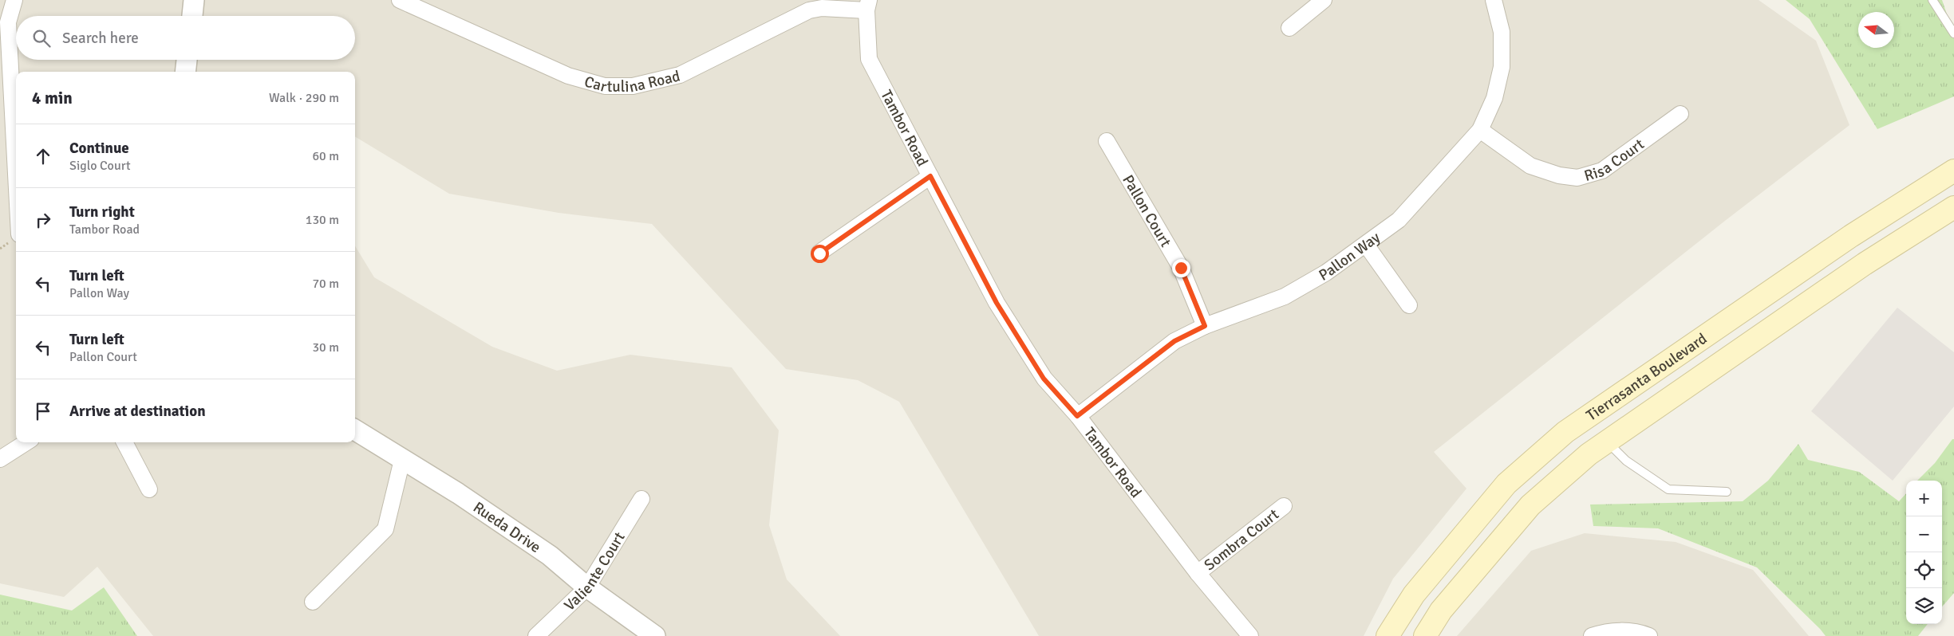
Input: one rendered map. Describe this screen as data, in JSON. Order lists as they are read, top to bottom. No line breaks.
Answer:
{"streets":{"main road":["Tierrasanta Boulevard"],"street":["Cartulina Road","Tambor Road","Risa Court","Pallon Court","Pallon Way","Rueda Drive","Sombra Court","Valiente Court"]},"crossings":[["Cartulina Road","Tambor Road"],["Tambor Road","Pallon Way"],["Tambor Road","Sombra Court"],["Risa Court","Pallon Way"],["Pallon Court","Pallon Way"],["Rueda Drive","Valiente Court"]],"north":"left","page":{"search":"Search here","heading":["4 min","Walk · 290 m"],"list":[["Continue","Siglo Court","60 m"],["Turn right","Tambor Road","130 m"],["Turn left","Pallon Way","70 m"],["Turn left","Pallon Court","30 m"],"Arrive at destination"],"map_buttons":["+","−"]}}
